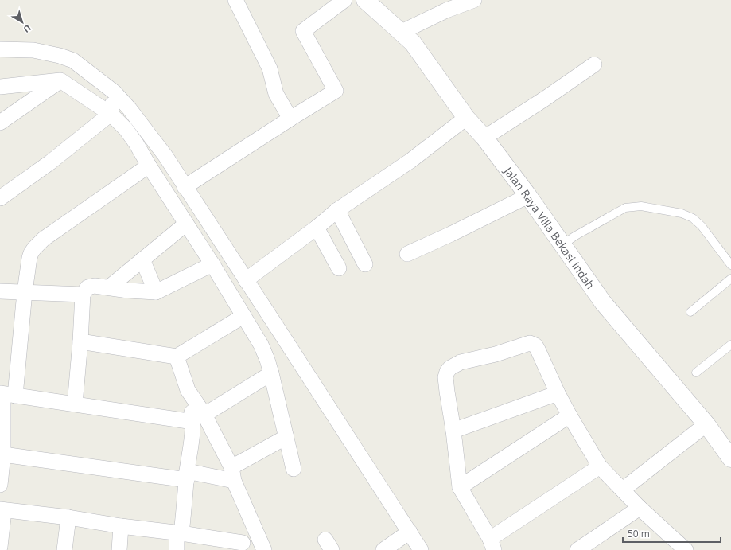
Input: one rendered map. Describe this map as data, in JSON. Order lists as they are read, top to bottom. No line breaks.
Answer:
{"streets":{"main road":["Jalan Raya Villa Bekasi Indah"]},"scale_bar":"50 m","north":"bottom right"}
